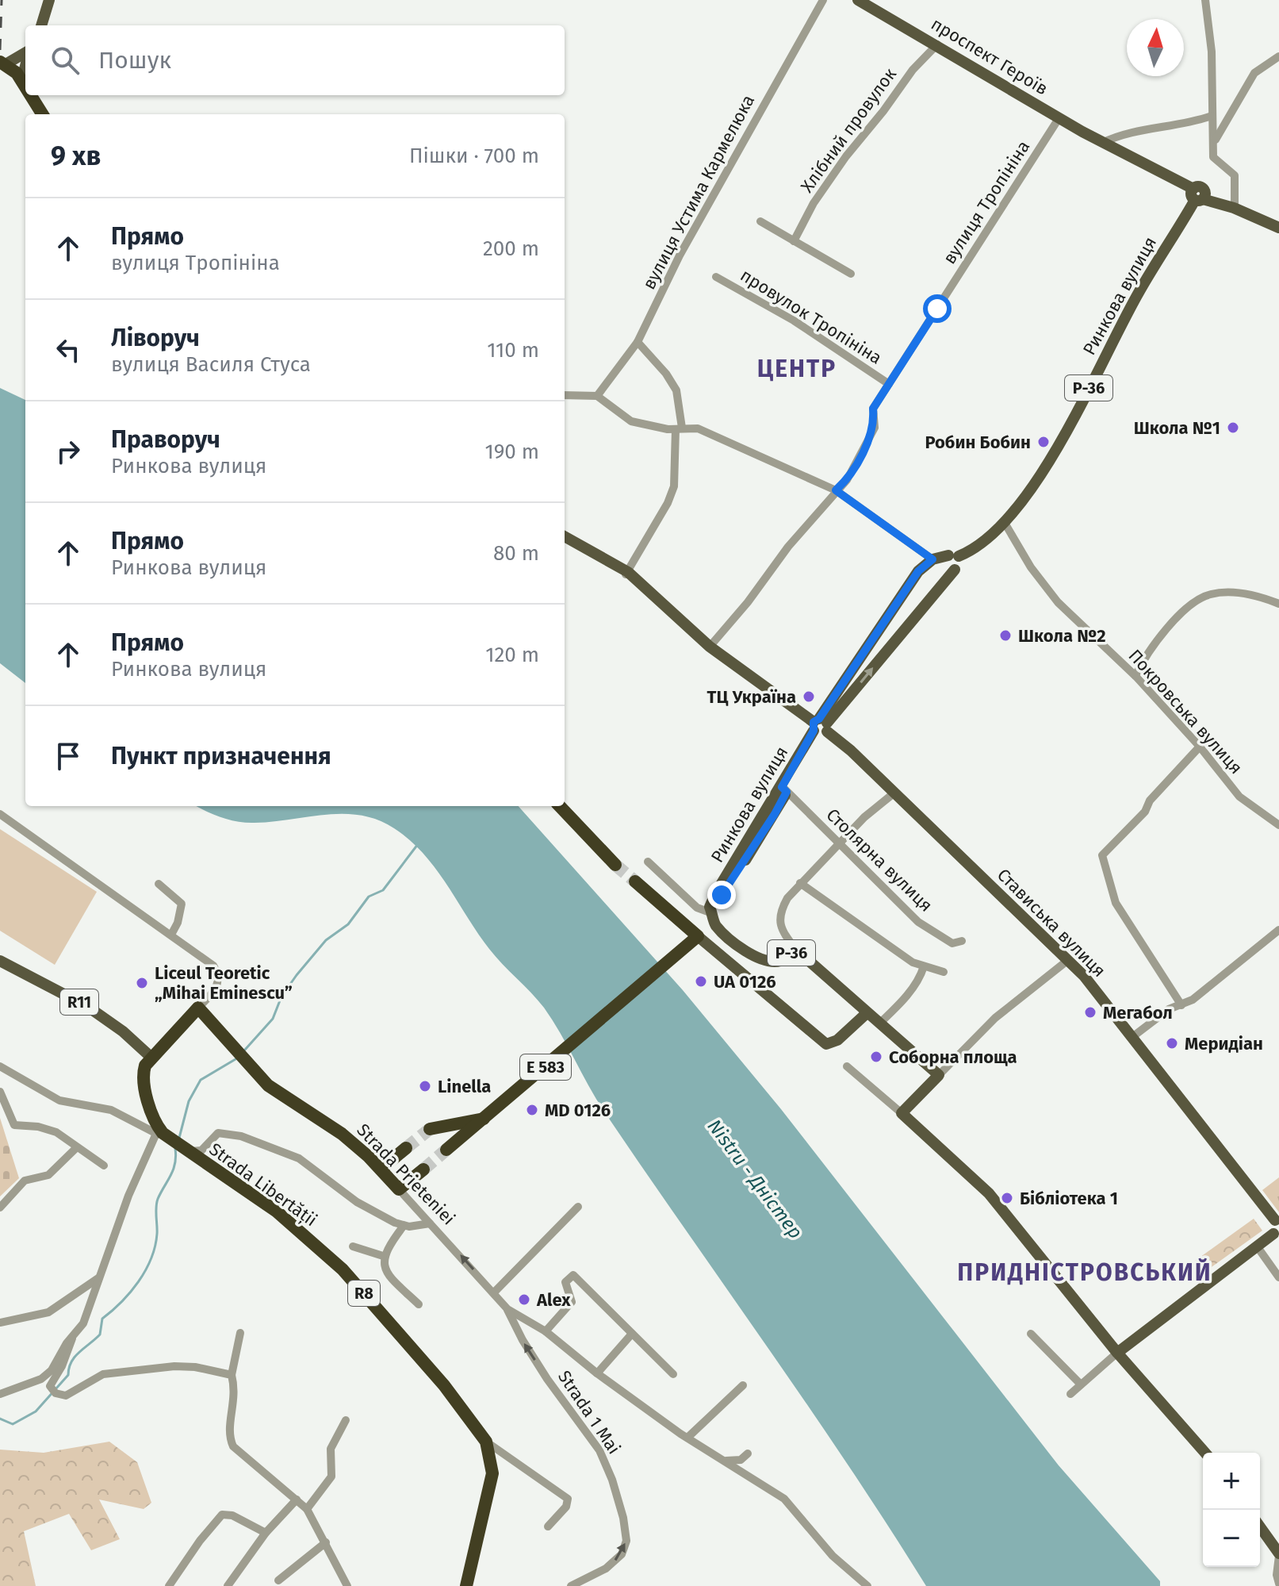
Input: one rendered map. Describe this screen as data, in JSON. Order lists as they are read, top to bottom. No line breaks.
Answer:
{"streets":{"highway":["E 583","Strada Prieteniei","Strada Libertății","R8"],"main road":["проспект Героїв","Ринкова вулиця","Р-36","Стависька вулиця","R11"],"street":["Хлібний провулок","вулиця Устима Кармелюка","вулиця Тропініна","провулок Тропініна","Покровська вулиця","Столярна вулиця","Strada 1 Mai"]},"crossings":[["проспект Героїв","Хлібний провулок"],["проспект Героїв","вулиця Тропініна"],["проспект Героїв","Ринкова вулиця"],["вулиця Тропініна","провулок Тропініна"],["вулиця Тропініна","Стависька вулиця"],["Ринкова вулиця","Р-36"],["Ринкова вулиця","Покровська вулиця"],["Ринкова вулиця","Столярна вулиця"],["Ринкова вулиця","Стависька вулиця"],["Strada Prieteniei","Strada 1 Mai"]],"one_way":["Strada 1 Mai"],"districts":["ЦЕНТР","ПРИДНІСТРОВСЬКИЙ"],"water":["Nistru - Дністер"],"places":["Школа №1","Робин Бобин","Школа №2","ТЦ Україна","UA 0126","Liceul Teoretic „Mihai Eminescu”","Мегабол","Меридіан","Соборна площа","Linella","MD 0126","Бібліотека 1","Alex"],"north":"top","page":{"search":"Пошук","heading":["9 хв","Пішки · 700 m"],"list":[["Прямо","вулиця Тропініна","200 m"],["Ліворуч","вулиця Василя Стуса","110 m"],["Праворуч","Ринкова вулиця","190 m"],["Прямо","Ринкова вулиця","80 m"],["Прямо","Ринкова вулиця","120 m"],"Пункт призначення"],"map_buttons":["+","−"]}}
